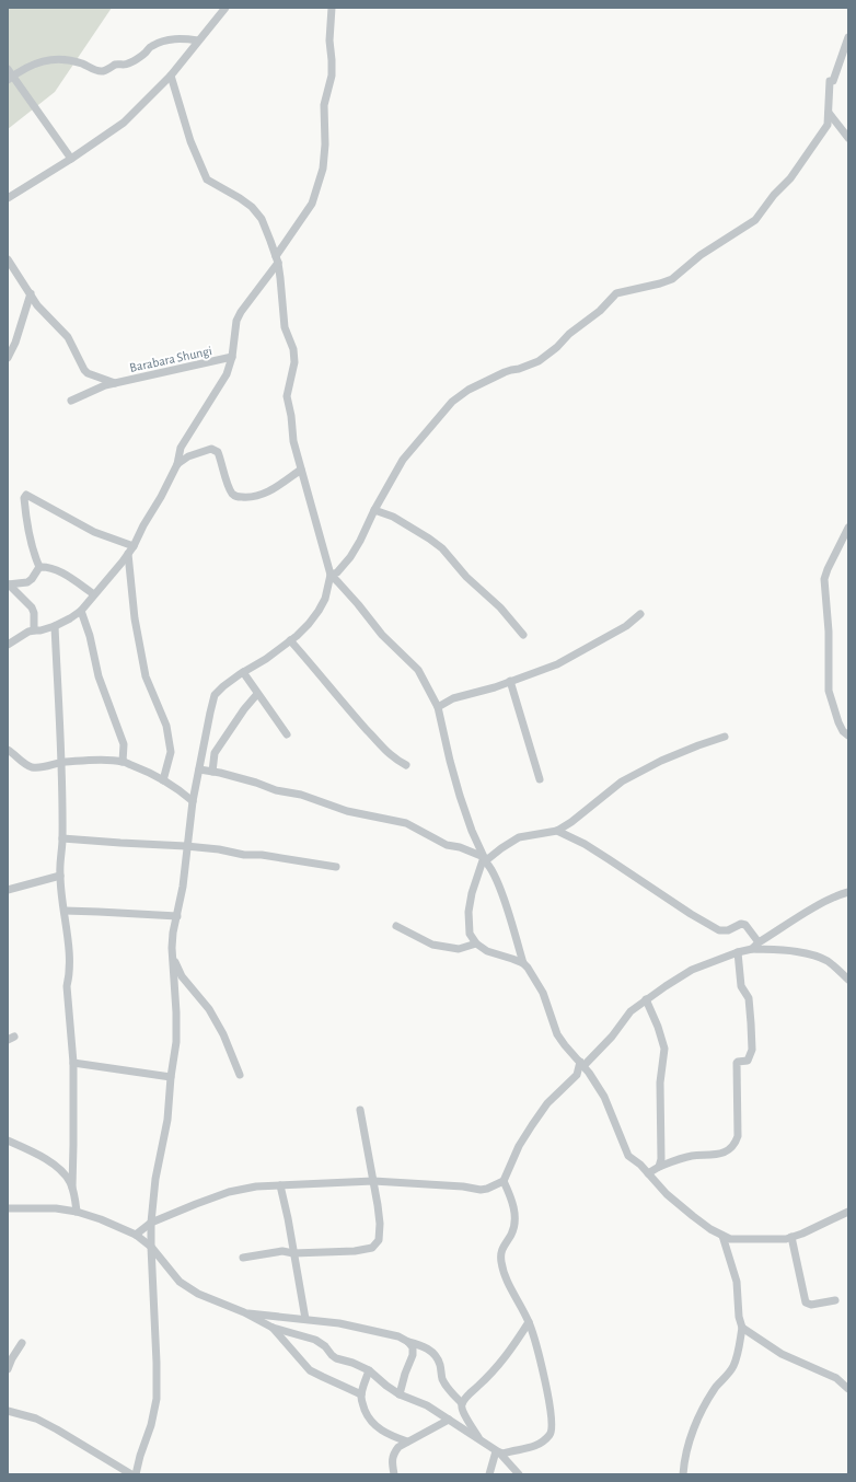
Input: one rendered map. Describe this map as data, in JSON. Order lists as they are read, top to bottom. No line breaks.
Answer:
{"streets":{"street":["Barabara Shungi"]}}
